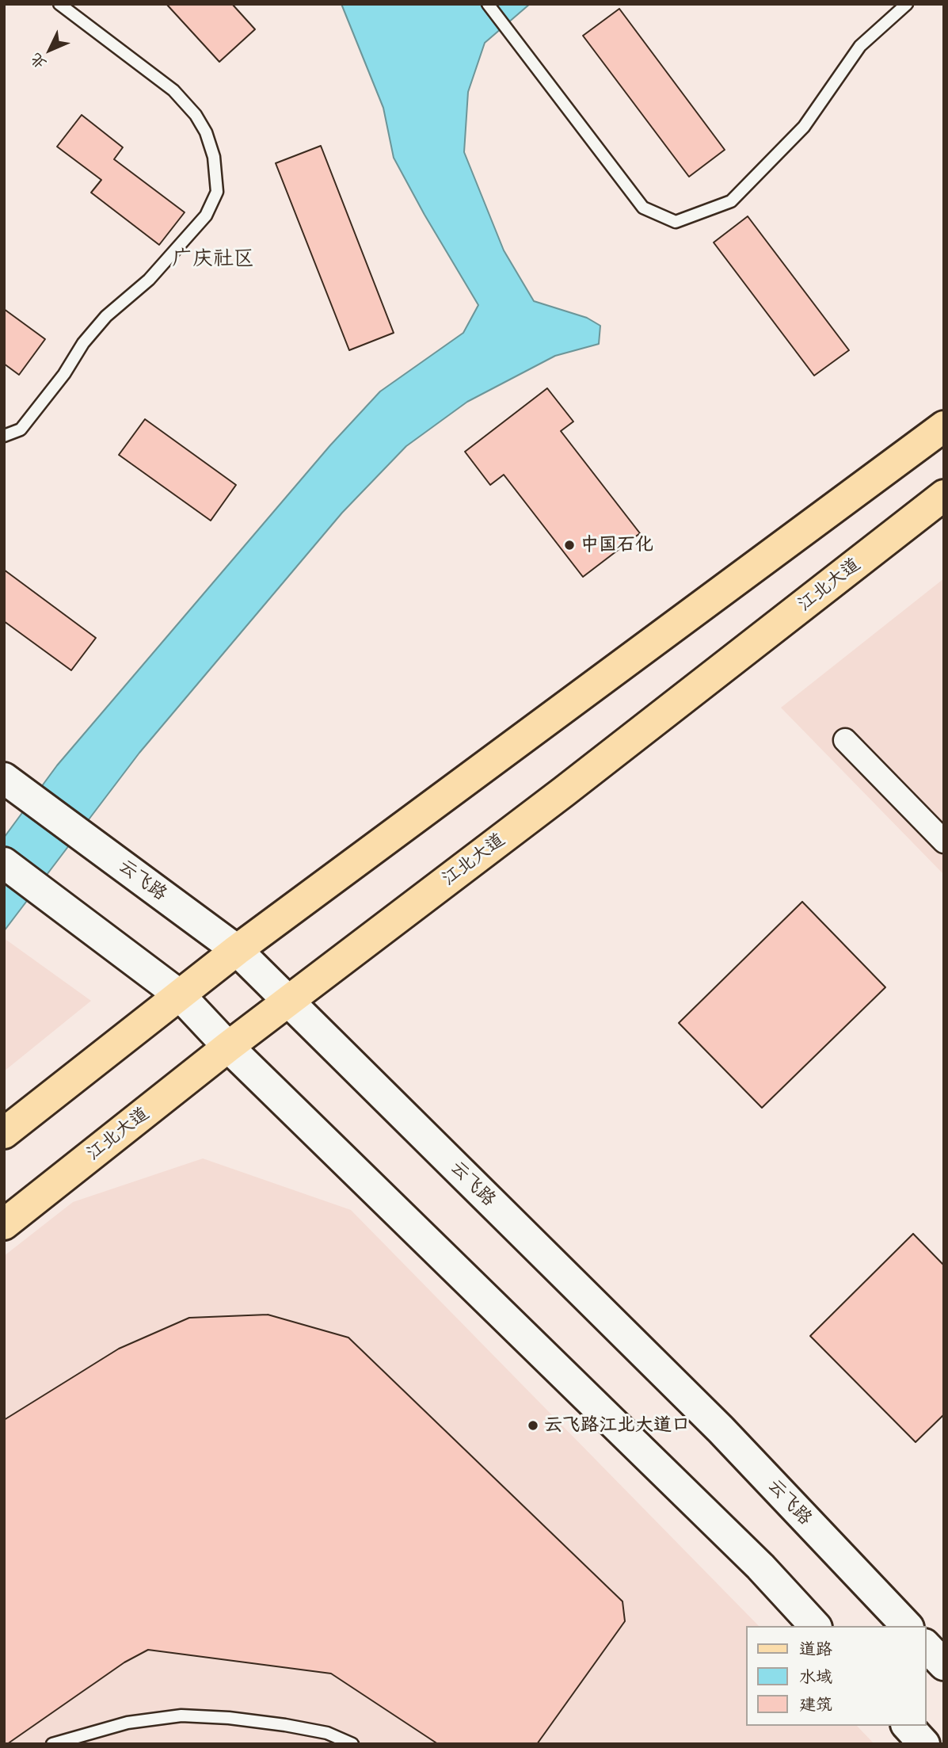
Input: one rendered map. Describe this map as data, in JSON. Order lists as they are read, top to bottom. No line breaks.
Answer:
{"streets":{"main road":["江北大道","云飞路"]},"crossings":[["江北大道","云飞路"]],"districts":["广庆社区"],"places":["中国石化","云飞路江北大道口"],"legend":["道路","水域","建筑"],"north":"bottom left"}
